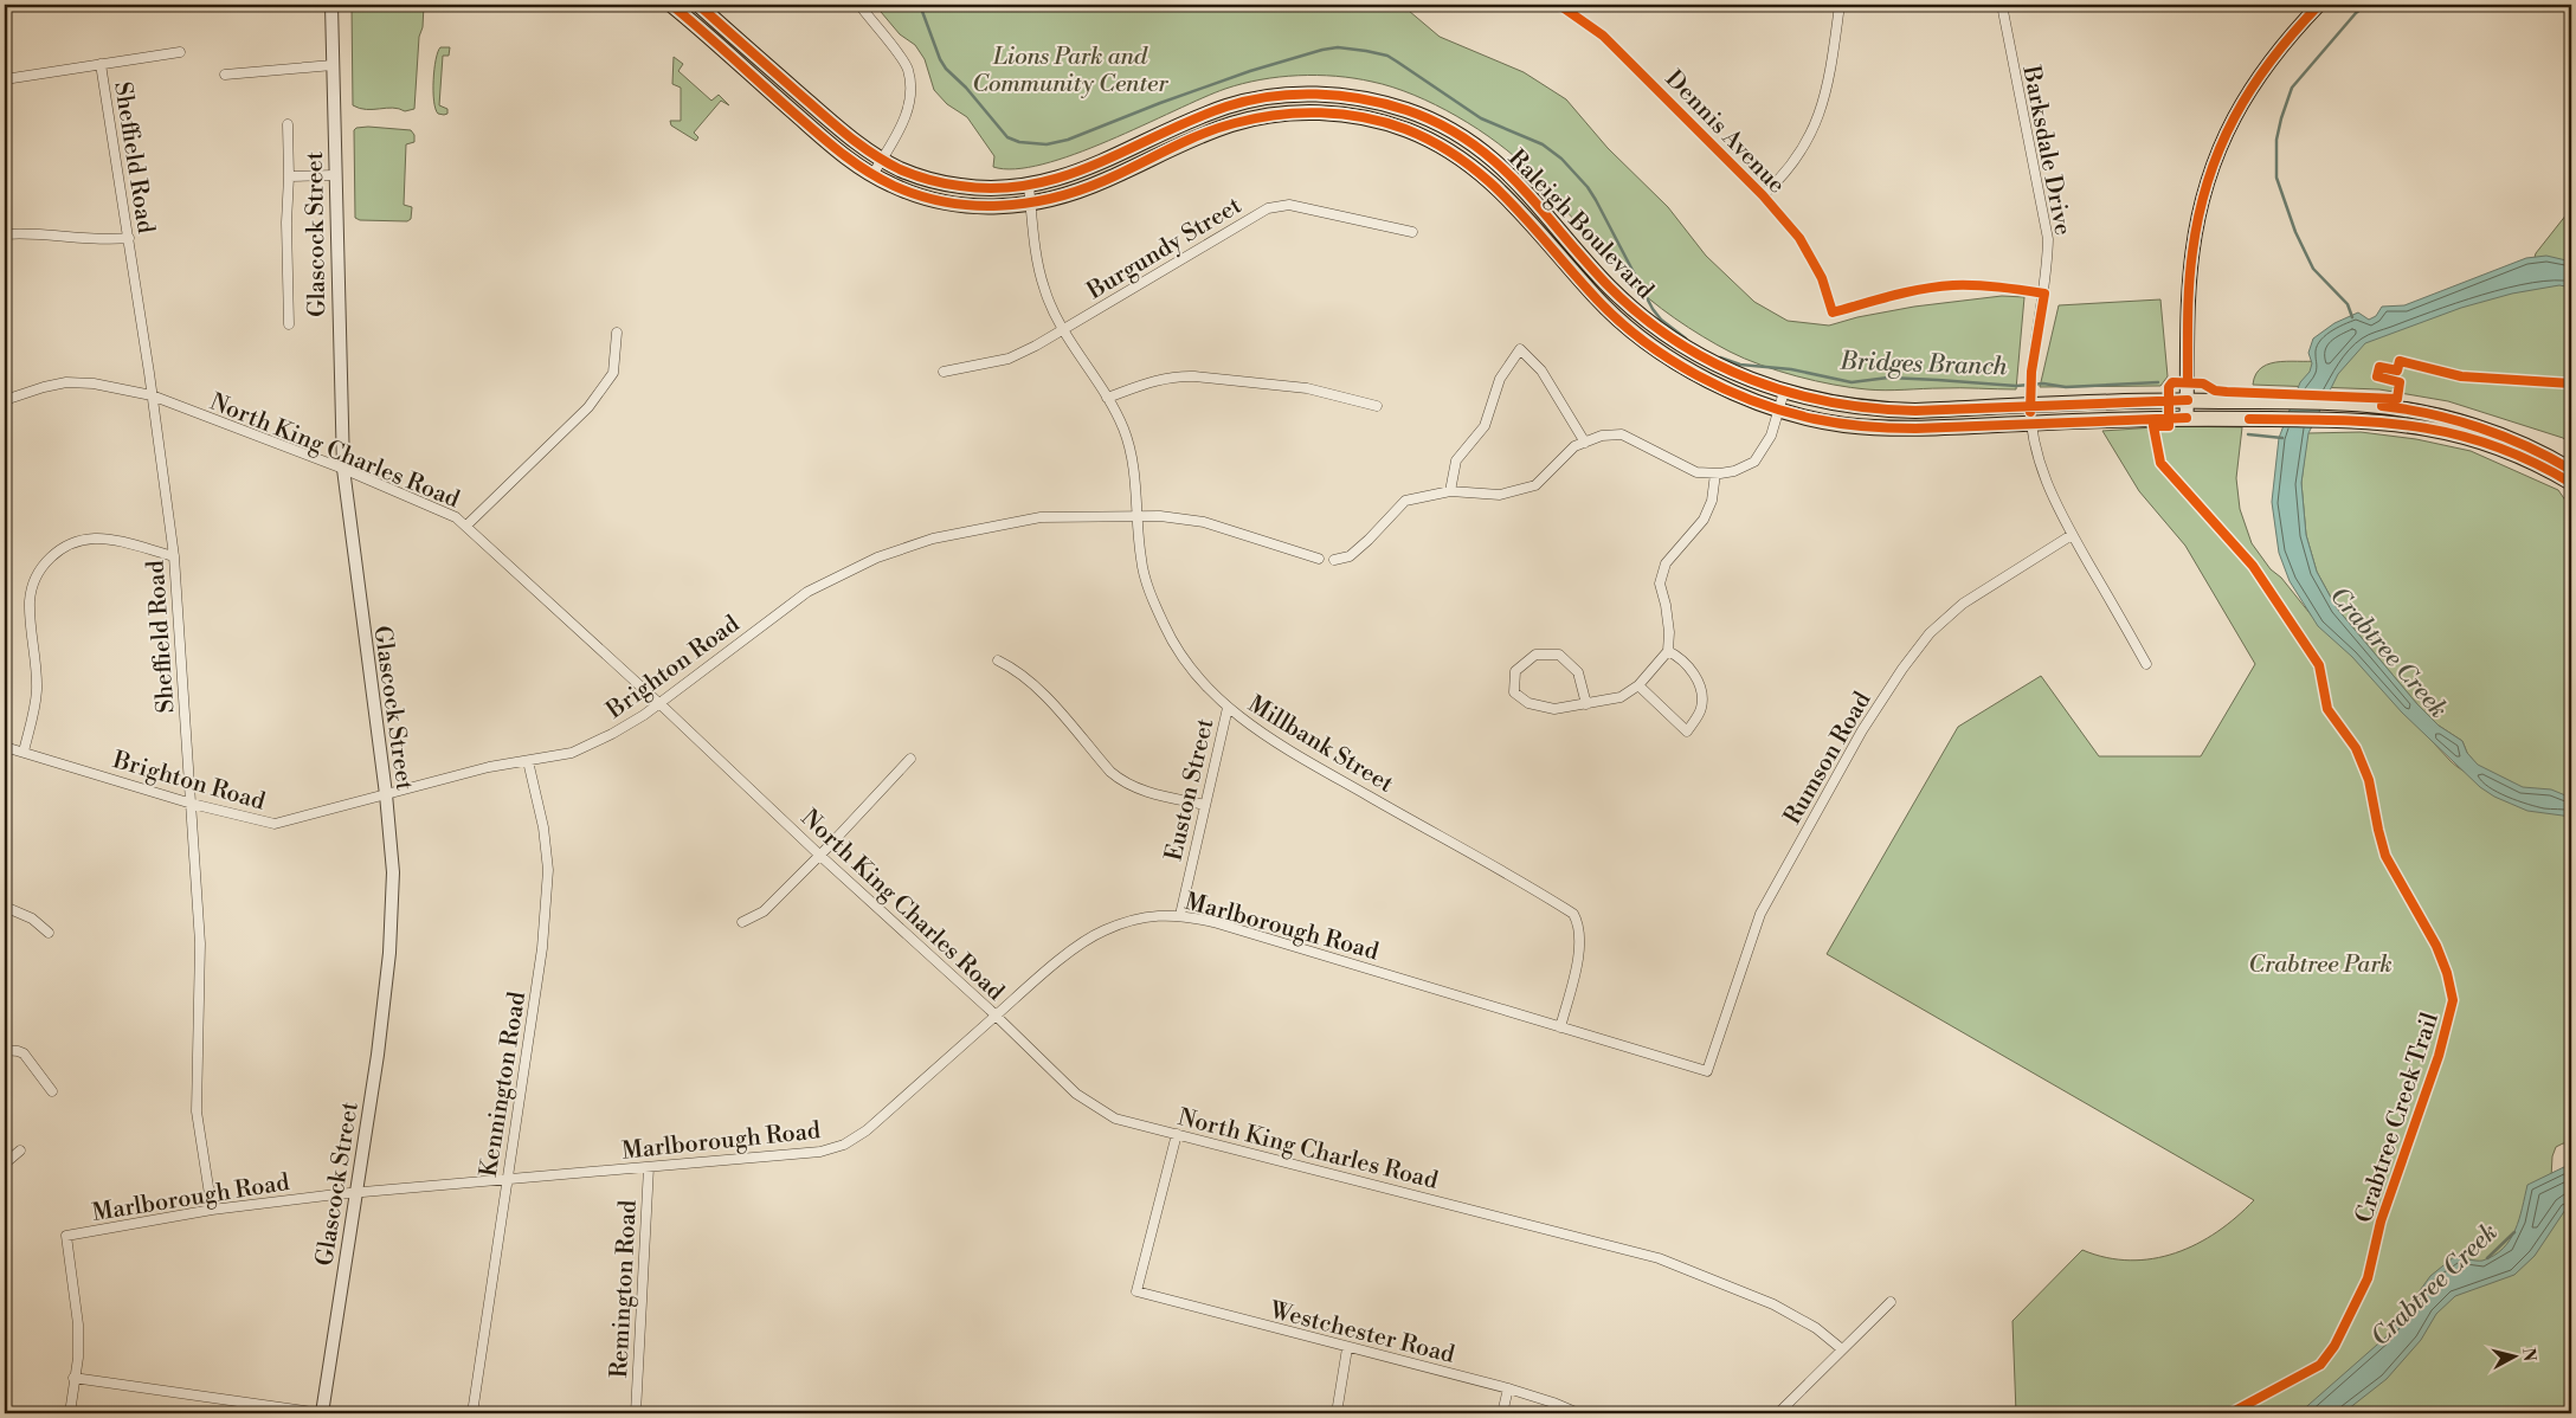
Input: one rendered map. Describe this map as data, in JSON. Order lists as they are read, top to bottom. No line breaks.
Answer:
{"streets":{"main road":["Raleigh Boulevard"],"street":["Dennis Avenue","Barksdale Drive","Sheffield Road","Glascock Street","Burgundy Street","North King Charles Road","Brighton Road","Millbank Street","Rumson Road","Euston Street","Marlborough Road","Kennington Road","Remington Road","Westchester Road"],"cycle path":["Crabtree Creek Trail"]},"crossings":[["Dennis Avenue","Barksdale Drive"],["Barksdale Drive","Raleigh Boulevard"],["Barksdale Drive","Rumson Road"],["Sheffield Road","North King Charles Road"],["Sheffield Road","Brighton Road"],["Sheffield Road","Marlborough Road"],["Raleigh Boulevard","Millbank Street"],["Glascock Street","North King Charles Road"],["Glascock Street","Brighton Road"],["Glascock Street","Marlborough Road"],["Burgundy Street","Millbank Street"],["North King Charles Road","Brighton Road"],["North King Charles Road","Marlborough Road"],["North King Charles Road","Westchester Road"],["Brighton Road","Millbank Street"],["Brighton Road","Kennington Road"],["Millbank Street","Euston Street"],["Millbank Street","Marlborough Road"],["Rumson Road","Marlborough Road"],["Euston Street","Marlborough Road"],["Marlborough Road","Kennington Road"],["Marlborough Road","Remington Road"]],"water":["Bridges Branch","Crabtree Creek"],"parks":["Lions Park and Community Center","Crabtree Park"],"north":"right"}
